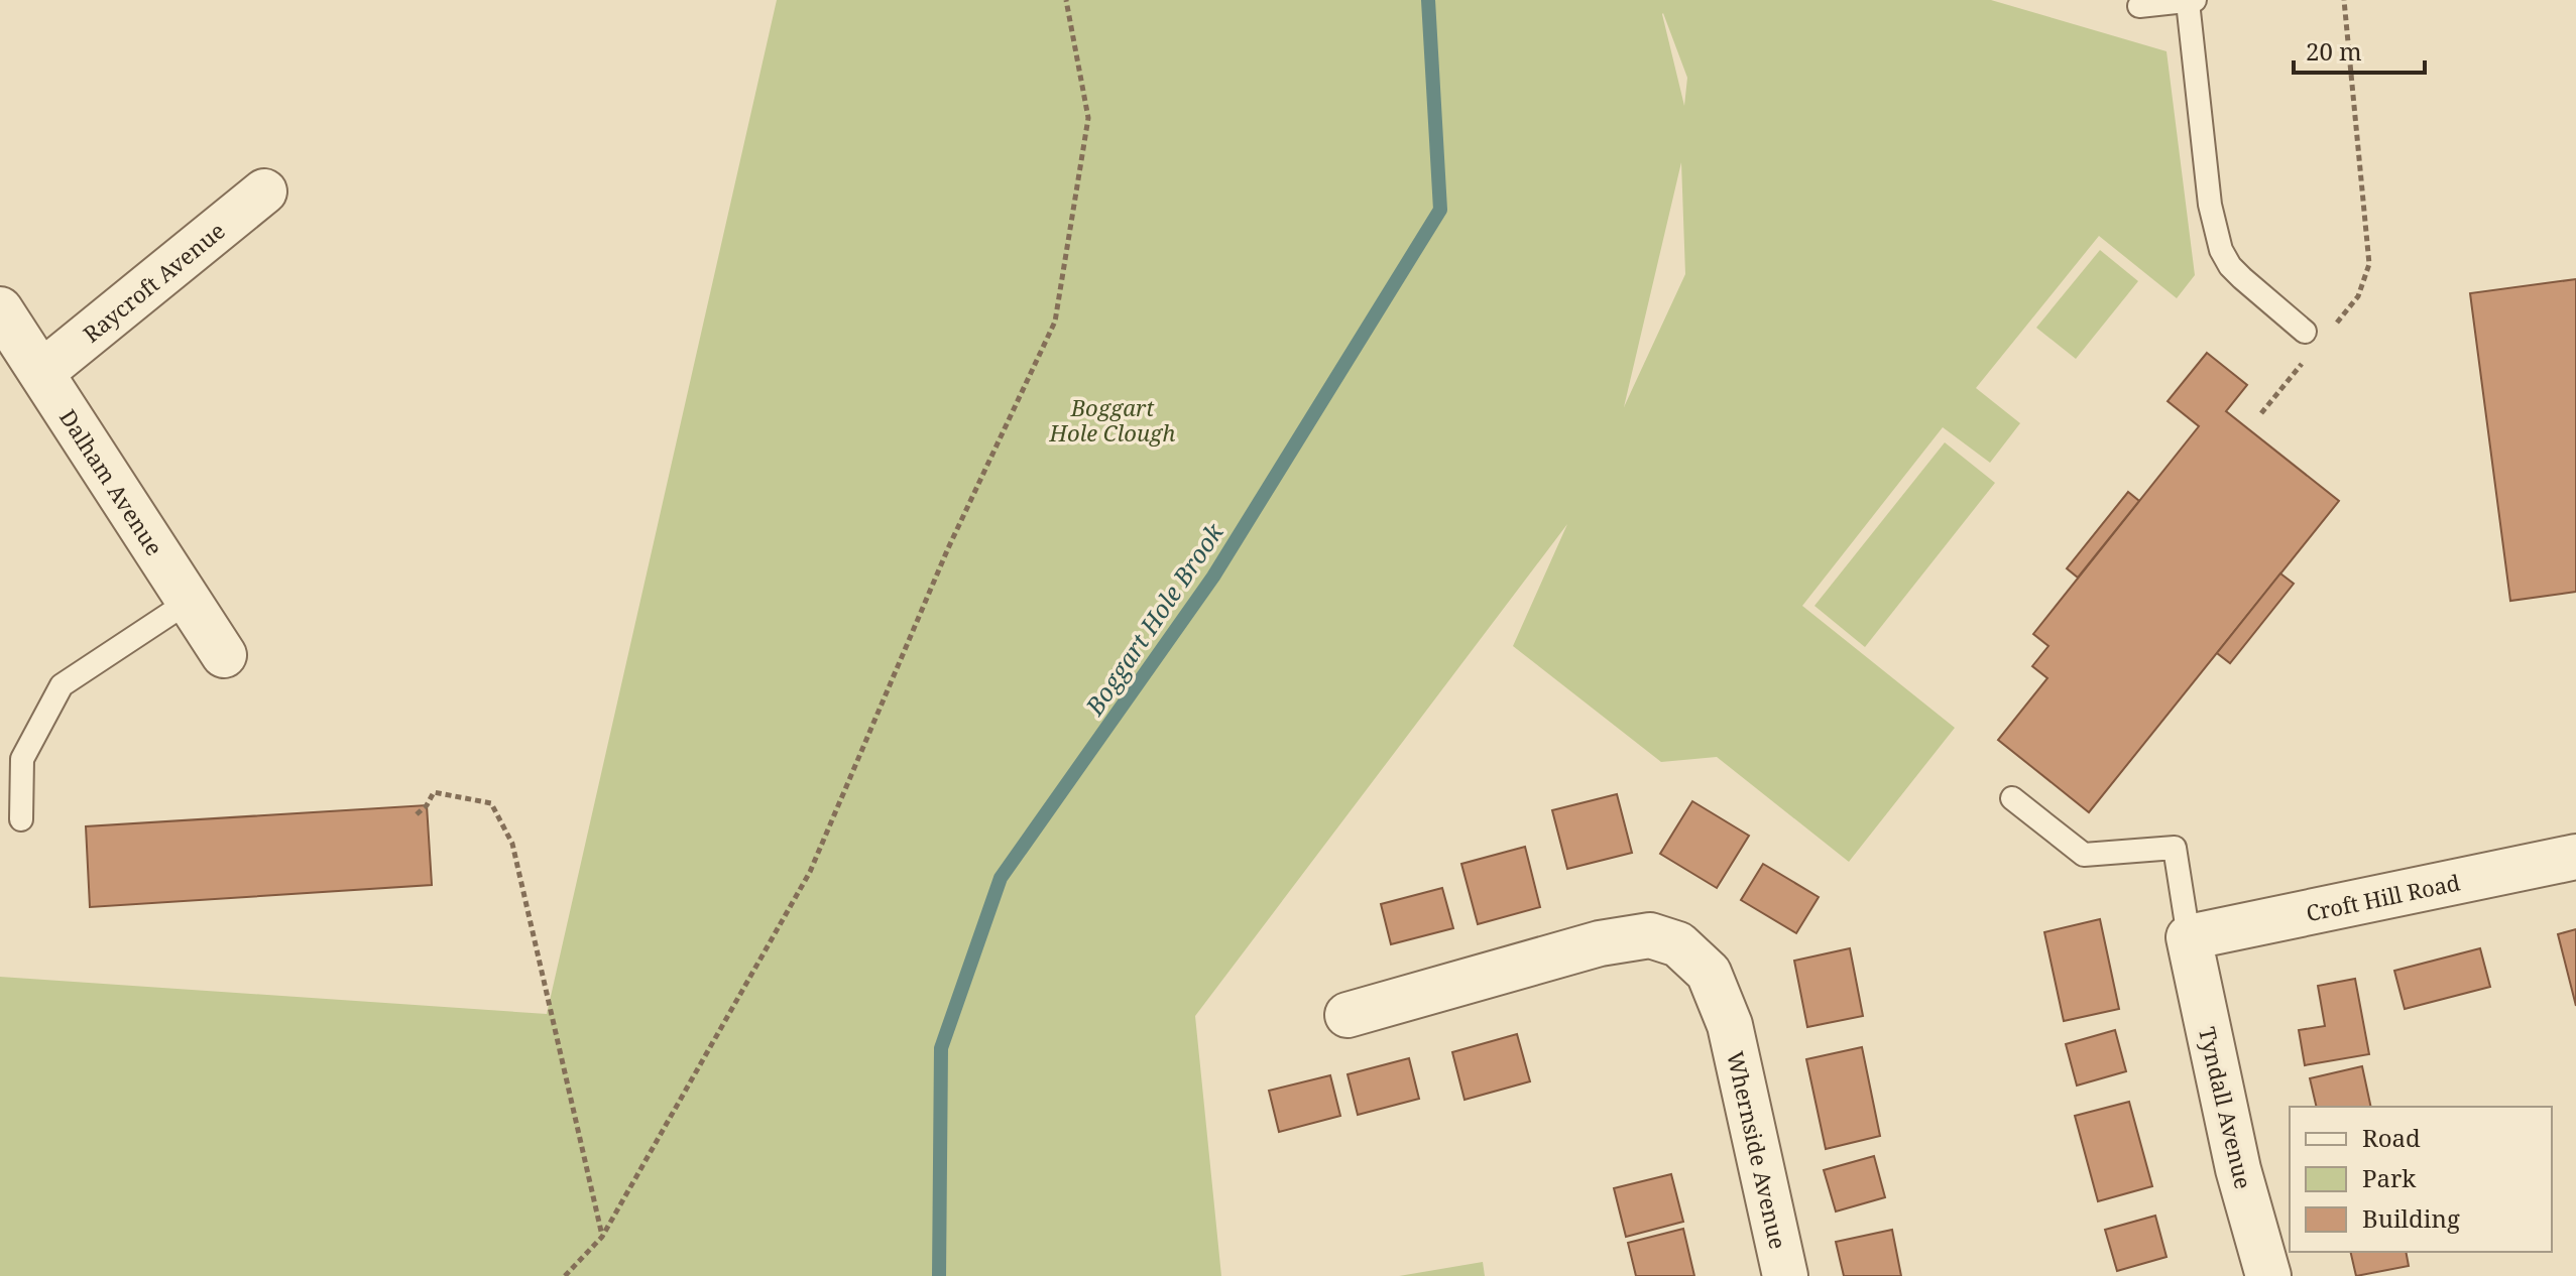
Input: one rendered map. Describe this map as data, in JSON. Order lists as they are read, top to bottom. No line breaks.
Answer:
{"streets":{"street":["Raycroft Avenue","Dalham Avenue","Croft Hill Road","Tyndall Avenue","Whernside Avenue"]},"crossings":[["Raycroft Avenue","Dalham Avenue"],["Croft Hill Road","Tyndall Avenue"]],"water":["Boggart Hole Brook"],"parks":["Boggart Hole Clough"],"legend":["Road","Park","Building"],"scale_bar":"20 m"}
